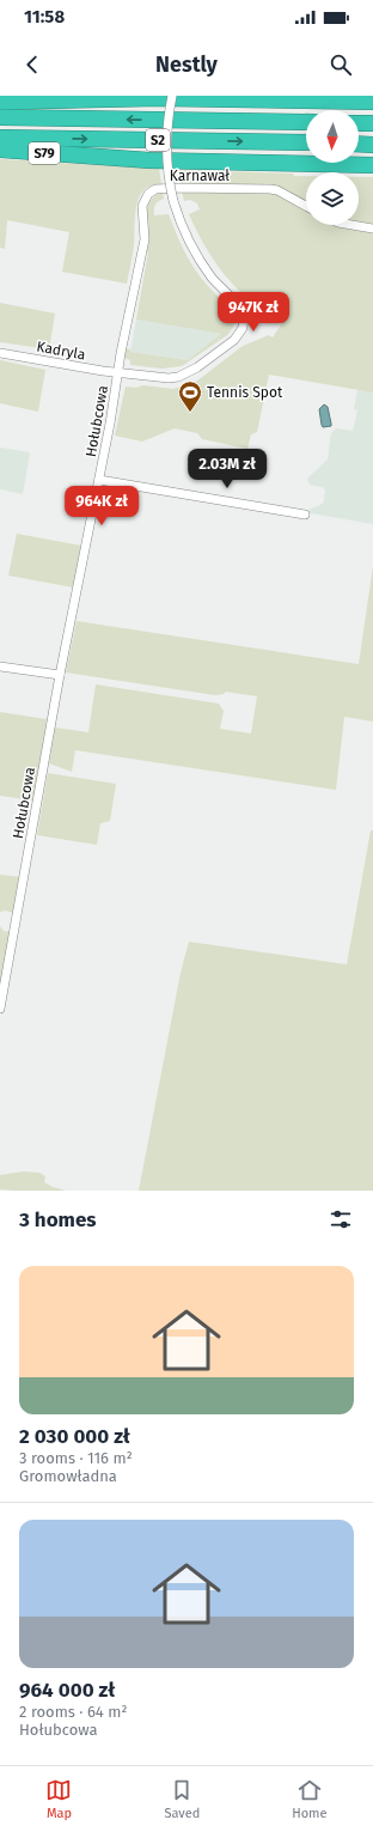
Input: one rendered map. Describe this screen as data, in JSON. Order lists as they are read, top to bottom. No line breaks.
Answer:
{"streets":{"highway":["S2","S79"],"street":["Karnawał","Kadryla","Hołubcowa"]},"crossings":[["Karnawał","Kadryla"],["Karnawał","Hołubcowa"],["Kadryla","Hołubcowa"]],"places":{"sports":["Tennis Spot"]},"north":"bottom","page":{"status":"11:58","header":"Nestly","price":["947K zł","2.03M zł","964K zł"],"heading":"3 homes","list":[{"name":"2 030 000 zł","note":"3 rooms · 116 m² · Gromowładna"},{"name":"964 000 zł","note":"2 rooms · 64 m² · Hołubcowa"}],"tabs":["Map","Saved","Home"]}}
